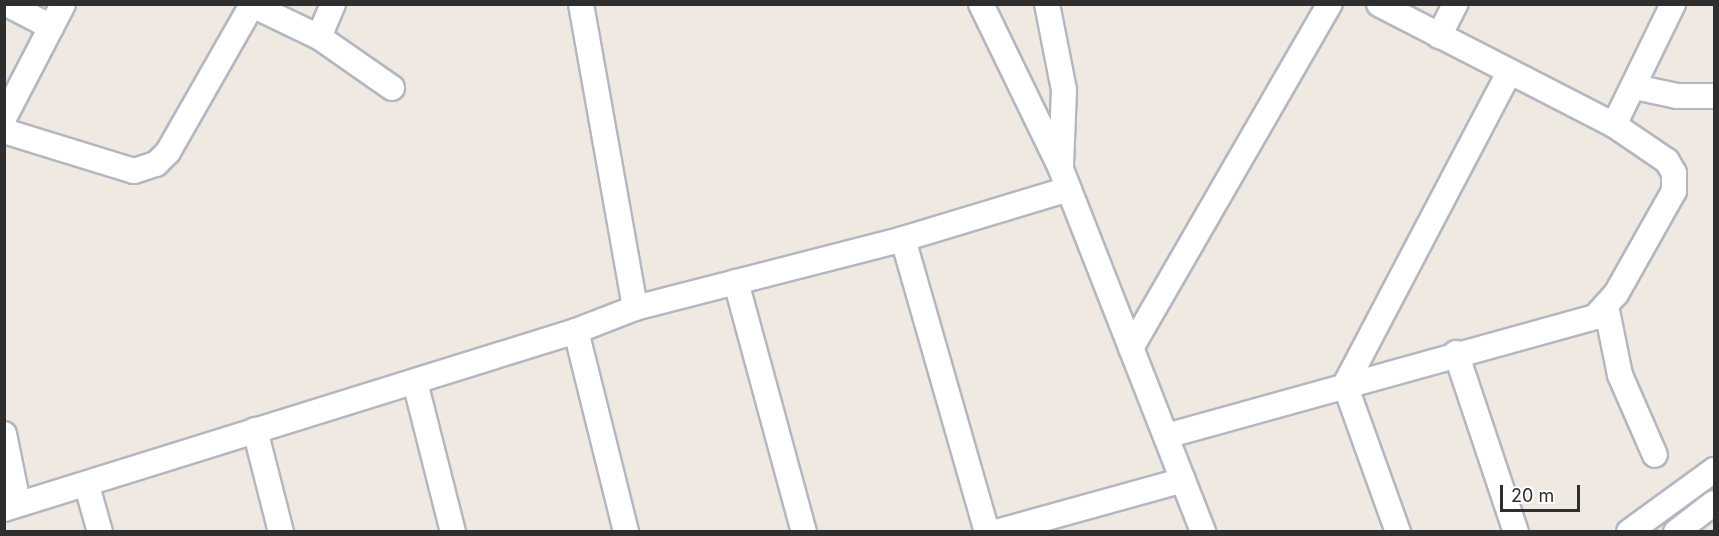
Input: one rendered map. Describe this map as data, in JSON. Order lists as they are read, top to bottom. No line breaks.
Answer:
{"scale_bar":"20 m"}
